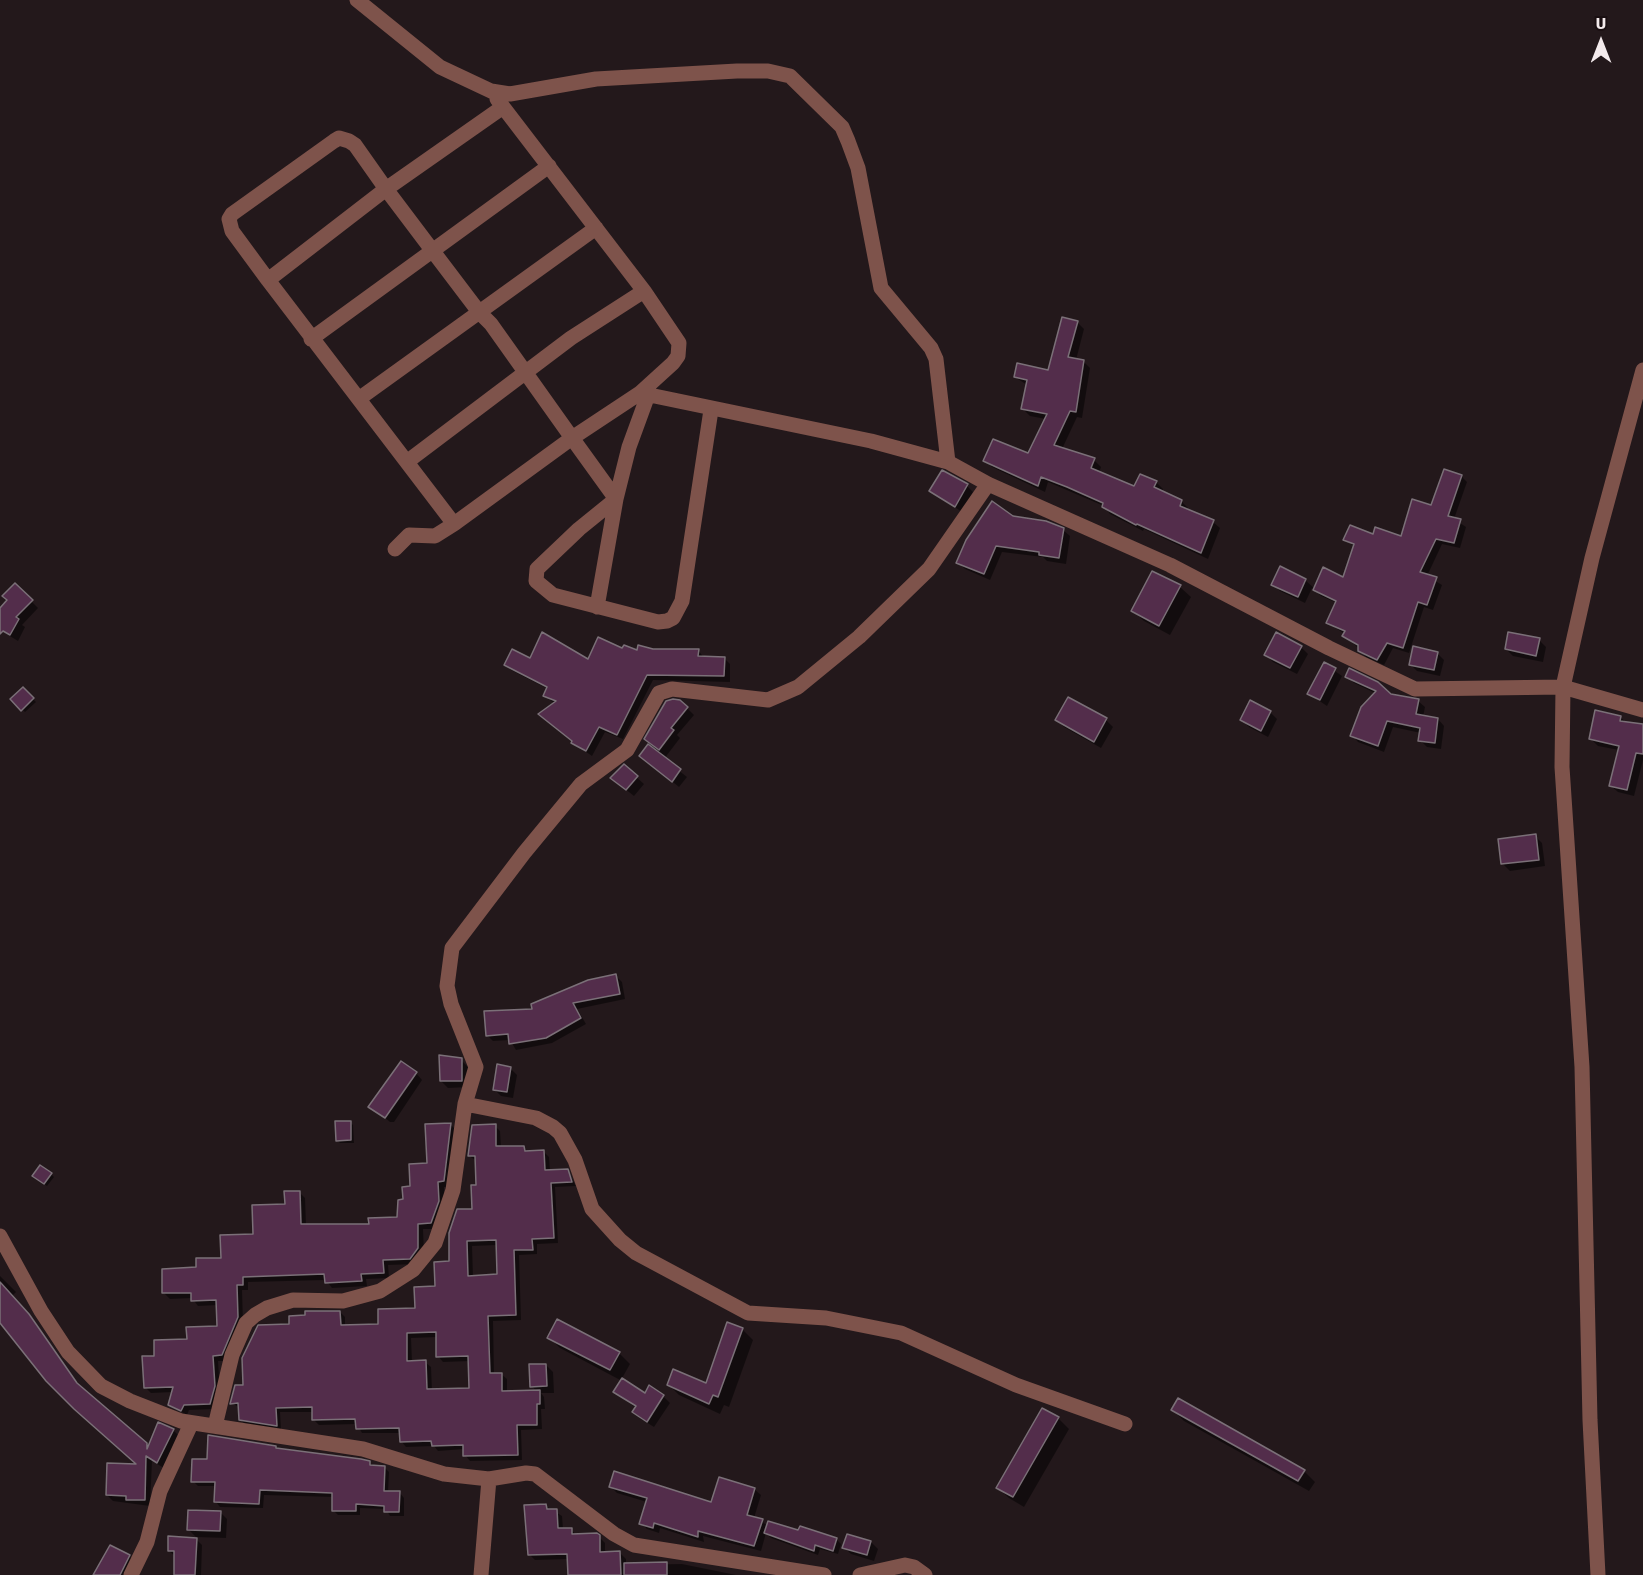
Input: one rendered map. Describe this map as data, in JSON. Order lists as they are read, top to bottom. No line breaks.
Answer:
{"north":"top"}
